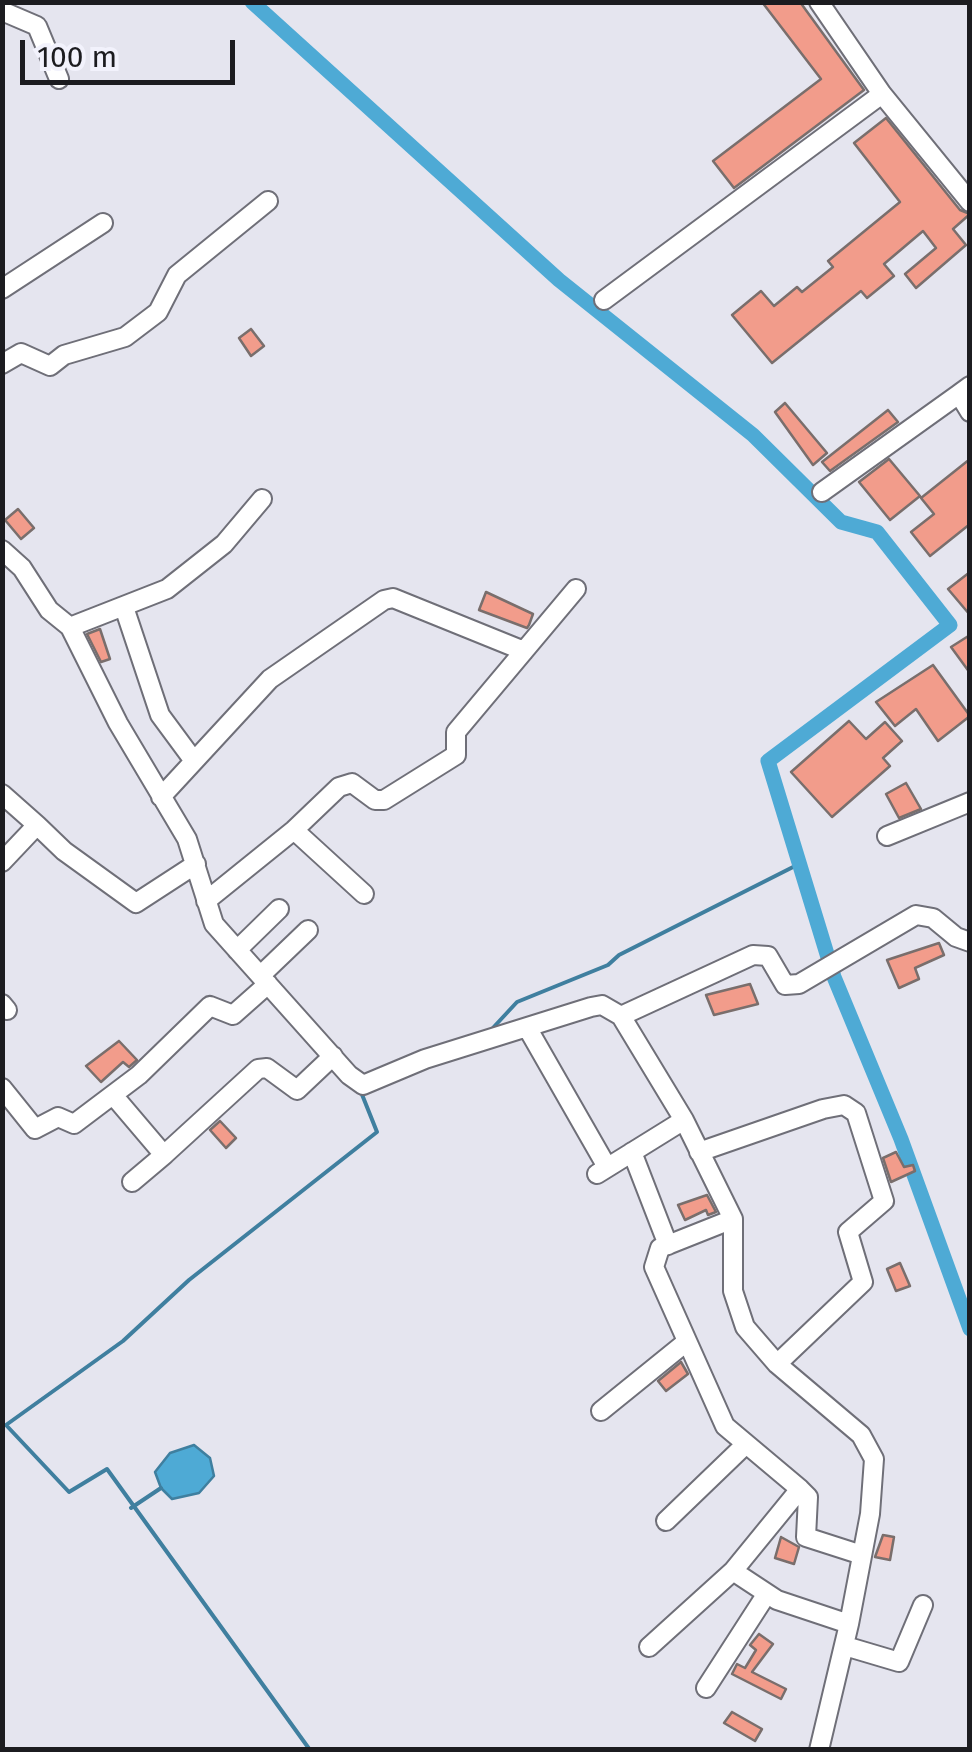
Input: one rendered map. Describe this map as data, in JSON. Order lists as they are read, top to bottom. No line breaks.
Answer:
{"scale_bar":"100 m"}
